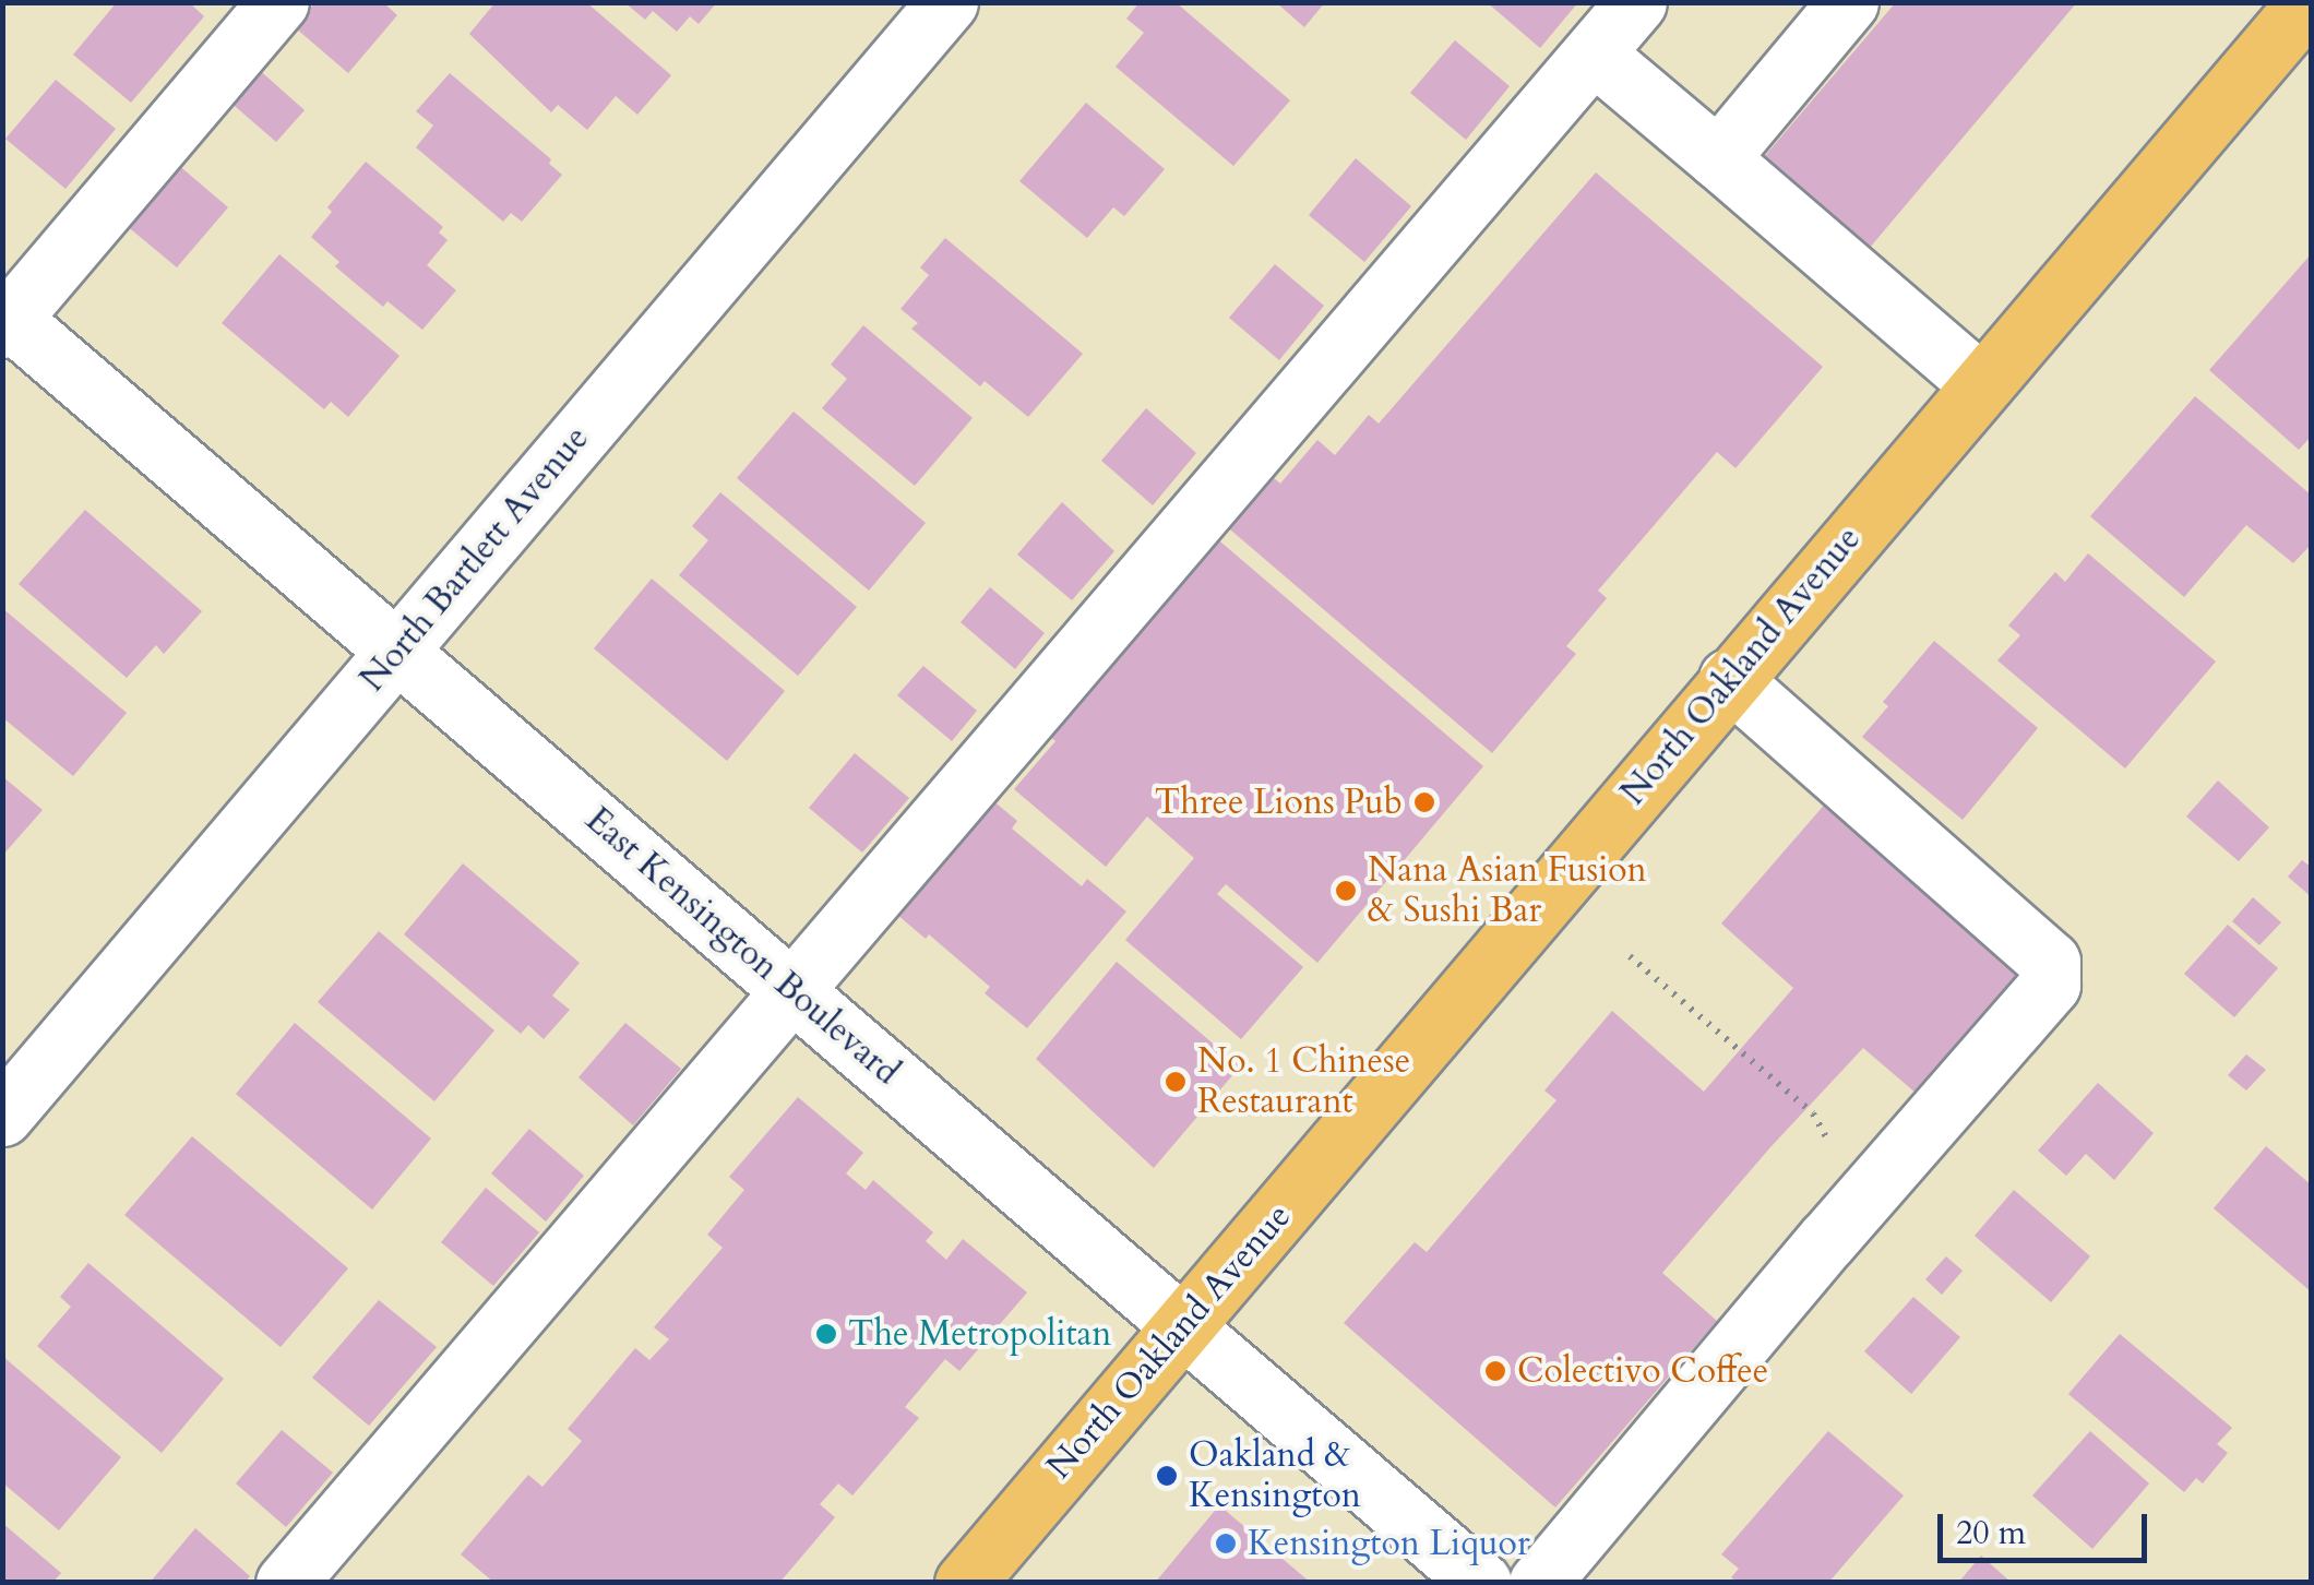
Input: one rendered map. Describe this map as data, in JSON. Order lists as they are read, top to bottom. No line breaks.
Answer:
{"streets":{"main road":["North Oakland Avenue"],"street":["North Bartlett Avenue","East Kensington Boulevard"]},"crossings":[["North Bartlett Avenue","East Kensington Boulevard"],["North Oakland Avenue","East Kensington Boulevard"]],"places":["Three Lions Pub","Nana Asian Fusion & Sushi Bar","No. 1 Chinese Restaurant","The Metropolitan","Colectivo Coffee","Oakland & Kensington","Kensington Liquor"],"scale_bar":"20 m"}
